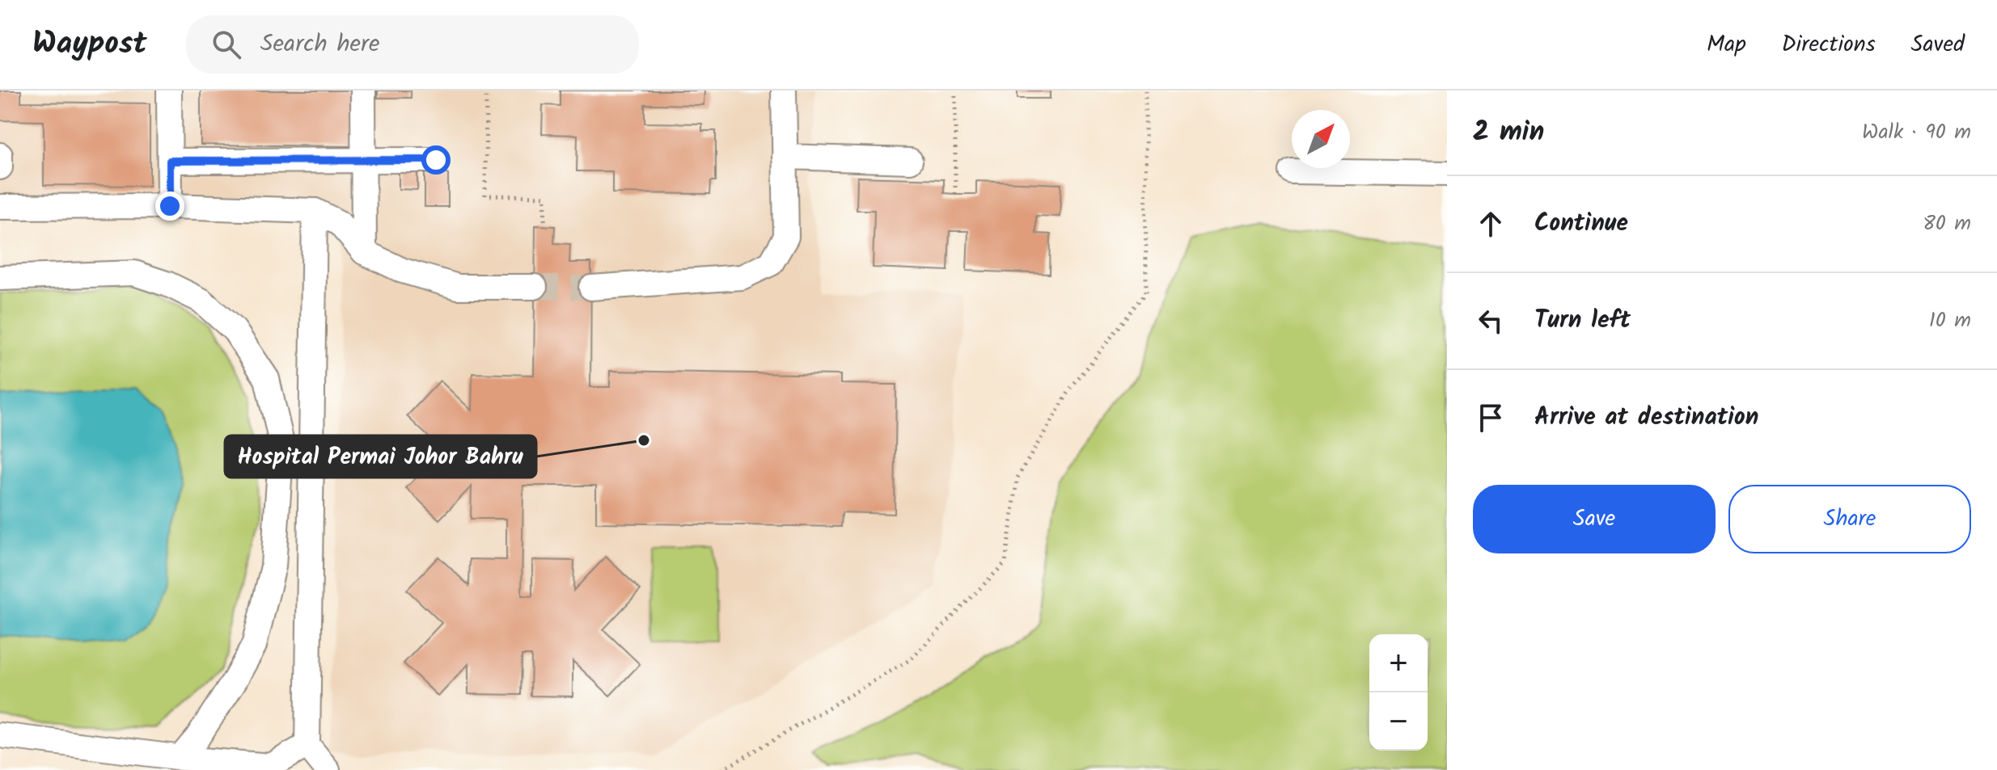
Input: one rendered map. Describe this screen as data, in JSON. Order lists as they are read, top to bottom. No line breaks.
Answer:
{"places":["Hospital Permai Johor Bahru"],"north":"top right","page":{"header":"Waypost","search":"Search here","nav":["Map","Directions","Saved"],"heading":["2 min","Walk · 90 m"],"list":[["Continue","80 m"],["Turn left","10 m"],"Arrive at destination"],"buttons":["Save","Share"],"map_buttons":["+","−"]}}
